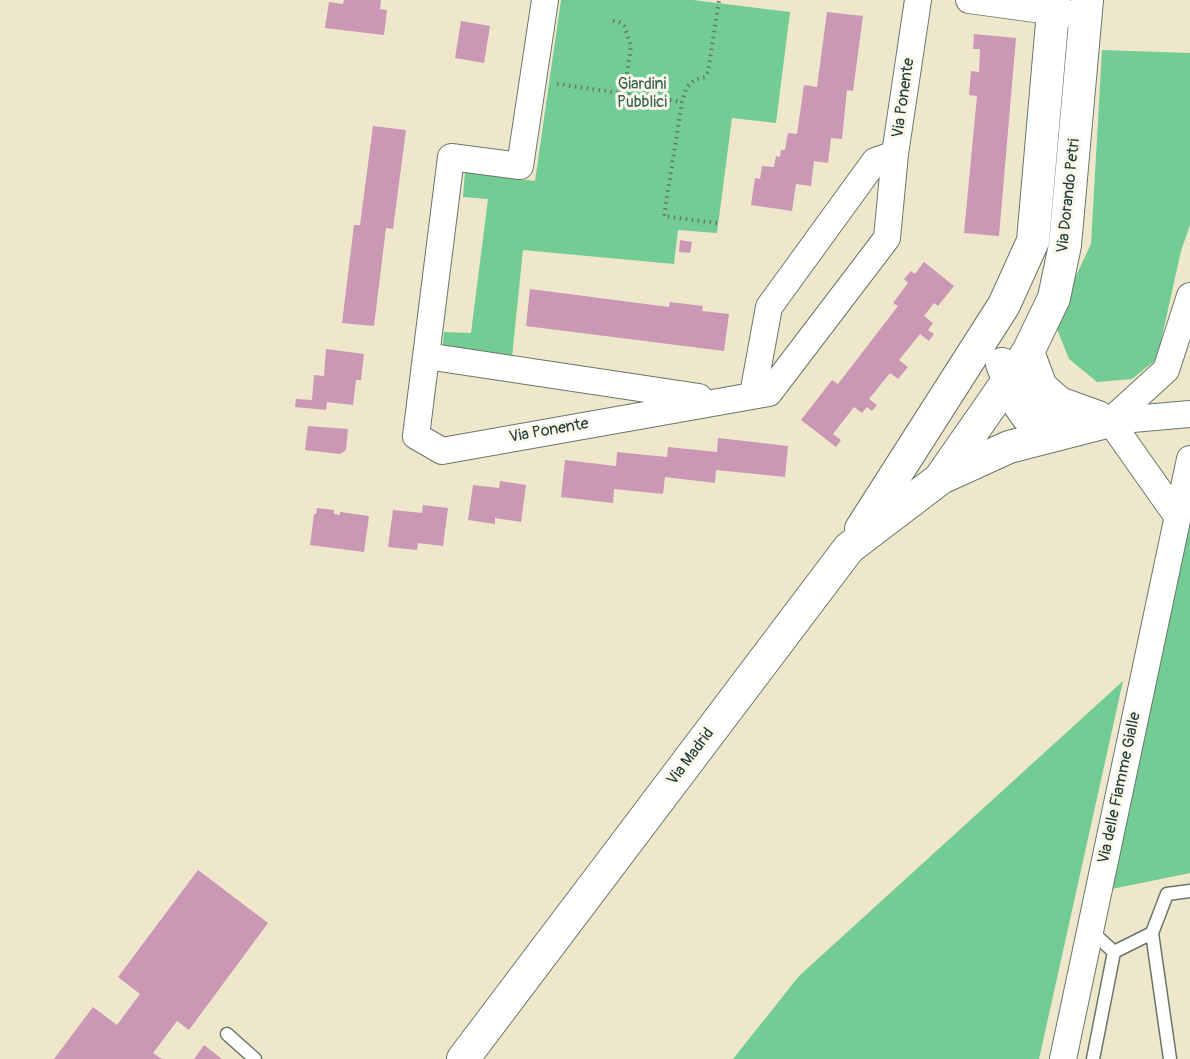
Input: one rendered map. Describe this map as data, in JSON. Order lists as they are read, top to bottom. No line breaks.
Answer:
{"streets":{"street":["Via Ponente","Via Dorando Petri","Via Madrid","Via delle Fiamme Gialle"]},"crossings":[["Via Dorando Petri","Via Madrid"]],"parks":["Giardini Pubblici"]}
